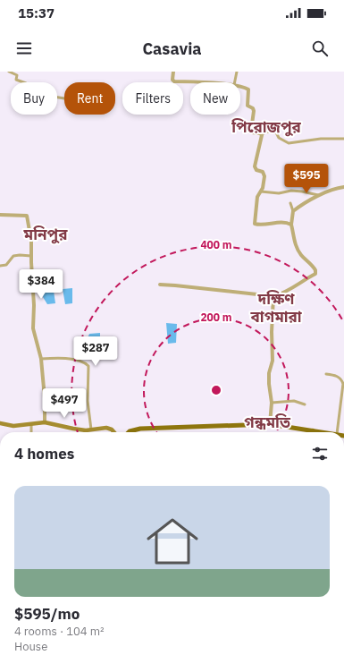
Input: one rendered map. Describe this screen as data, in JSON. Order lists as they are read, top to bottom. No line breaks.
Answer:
{"districts":["পিরোজপুর","মনিপুর","দক্ষিণ বাগমারা","গন্ধমতি"],"page":{"status":"15:37","header":"Casavia","chip":["Buy","Rent","Filters","New"],"price":["$595","$384","$287","$497"],"heading":"4 homes","list":[{"name":"$595/mo","note":"4 rooms · 104 m² · House"}]},"rings":["400 m","200 m"]}
